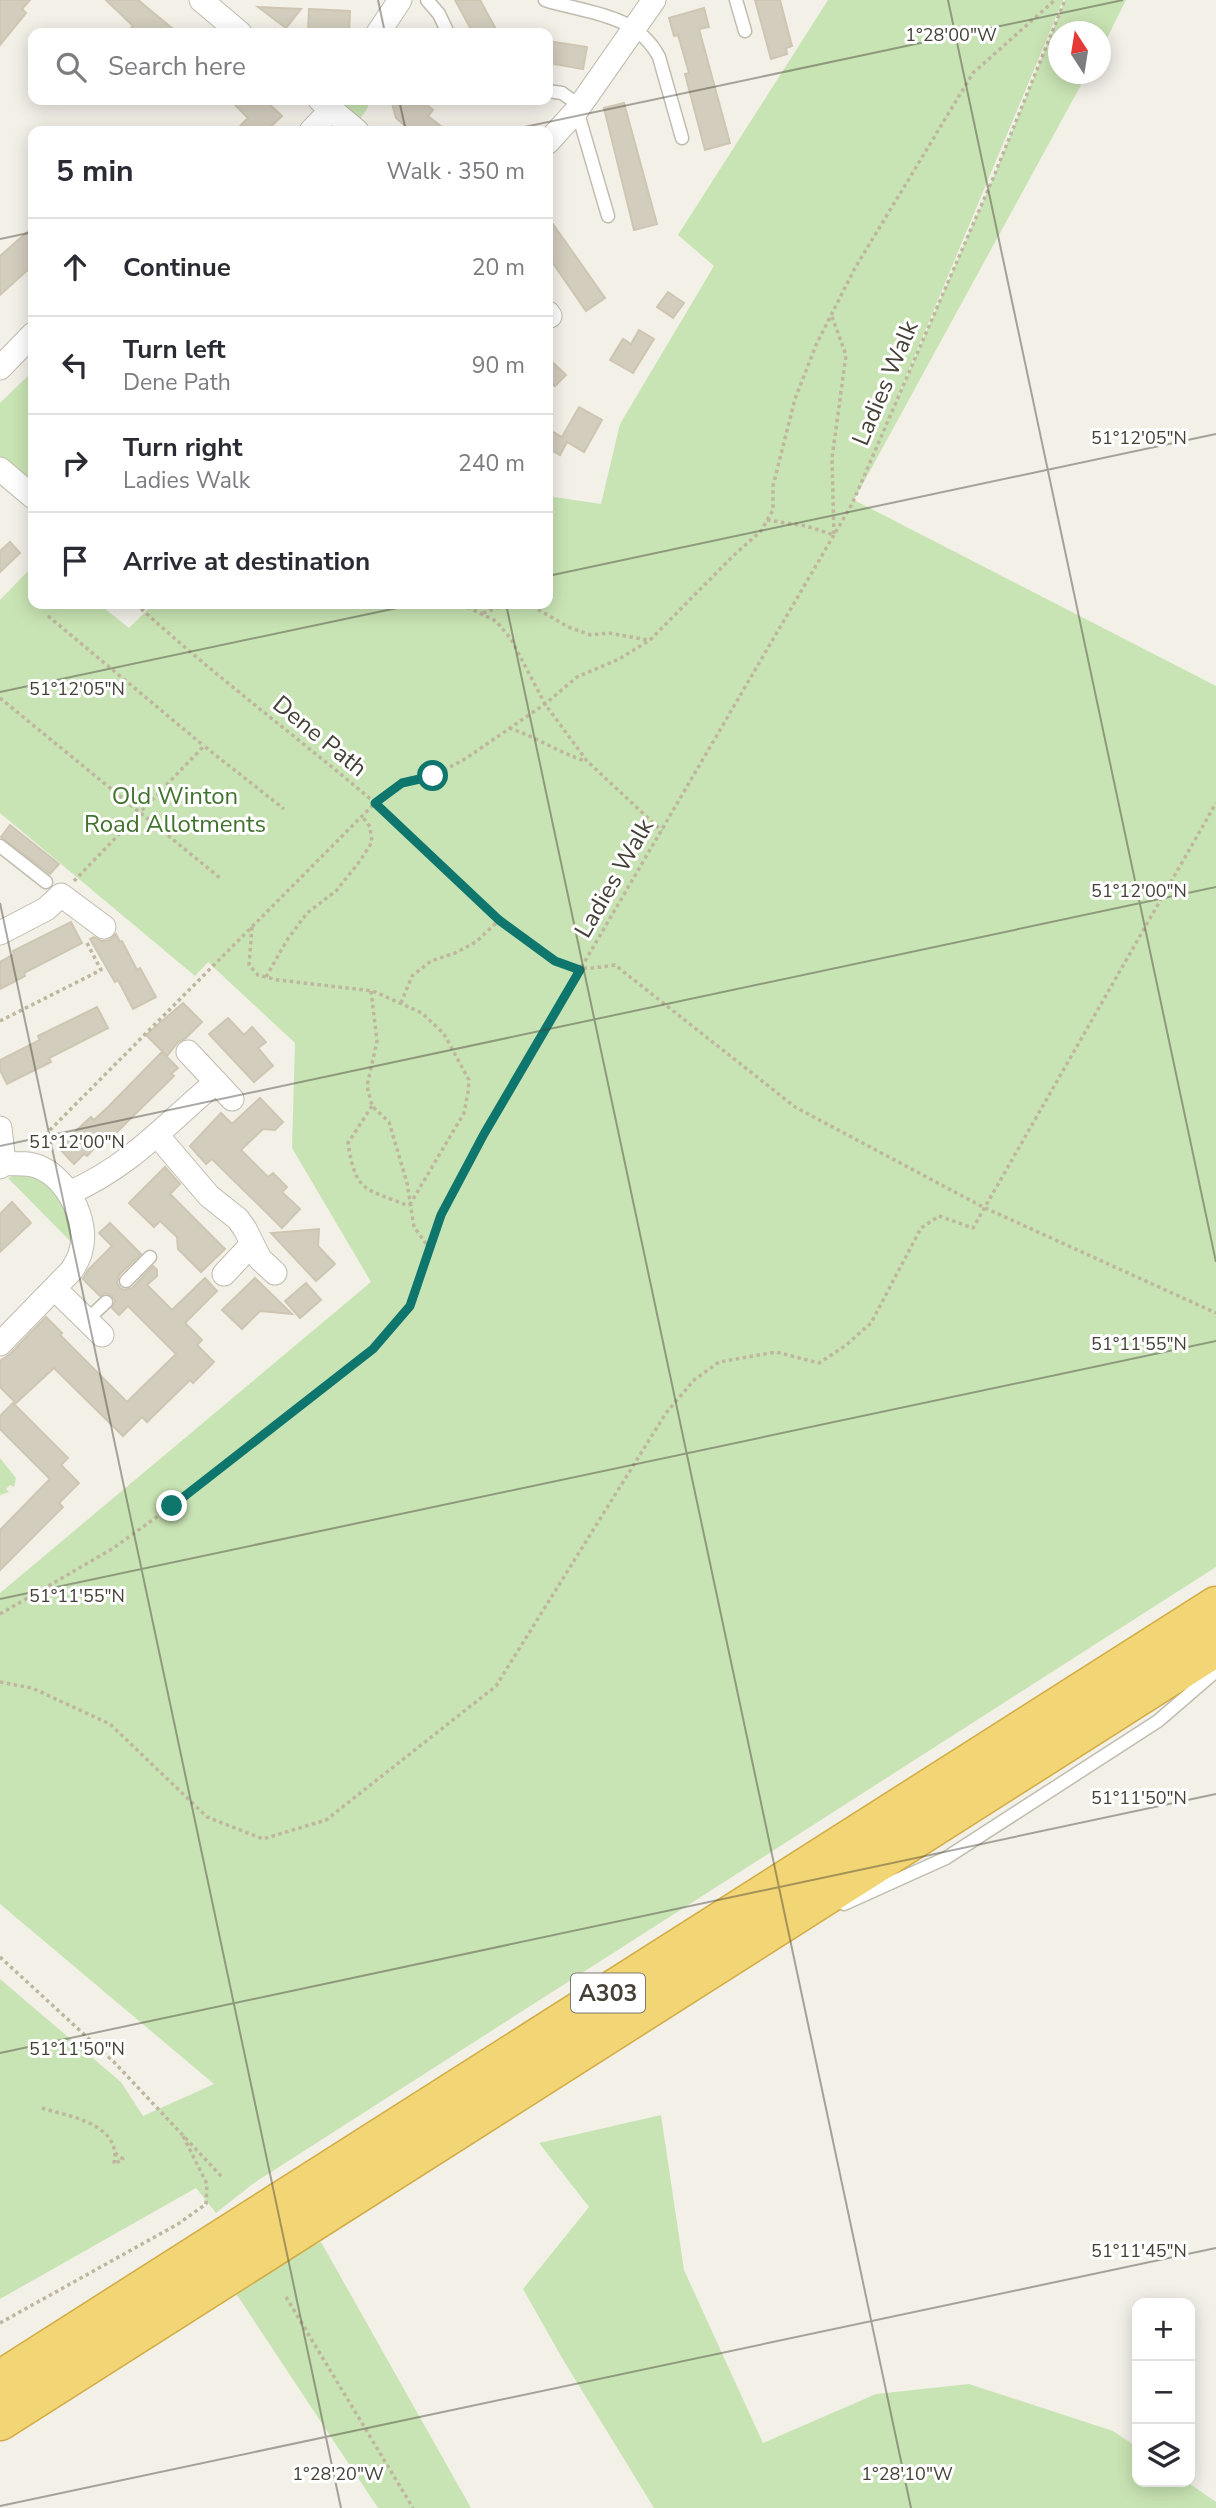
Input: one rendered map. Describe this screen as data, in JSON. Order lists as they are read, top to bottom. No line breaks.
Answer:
{"streets":{"highway":["A303"],"path":["Ladies Walk","Dene Path"]},"crossings":[["Ladies Walk","Dene Path"]],"parks":["Old Winton Road Allotments"],"north":"top","page":{"search":"Search here","heading":["5 min","Walk · 350 m"],"list":[["Continue","20 m"],["Turn left","Dene Path","90 m"],["Turn right","Ladies Walk","240 m"],"Arrive at destination"],"map_buttons":["+","−"]},"coordinates":["1°28'00\"W","51°12'05\"N","51°12'00\"N","51°11'55\"N","51°11'50\"N","51°11'45\"N","1°28'20\"W","1°28'10\"W"]}
